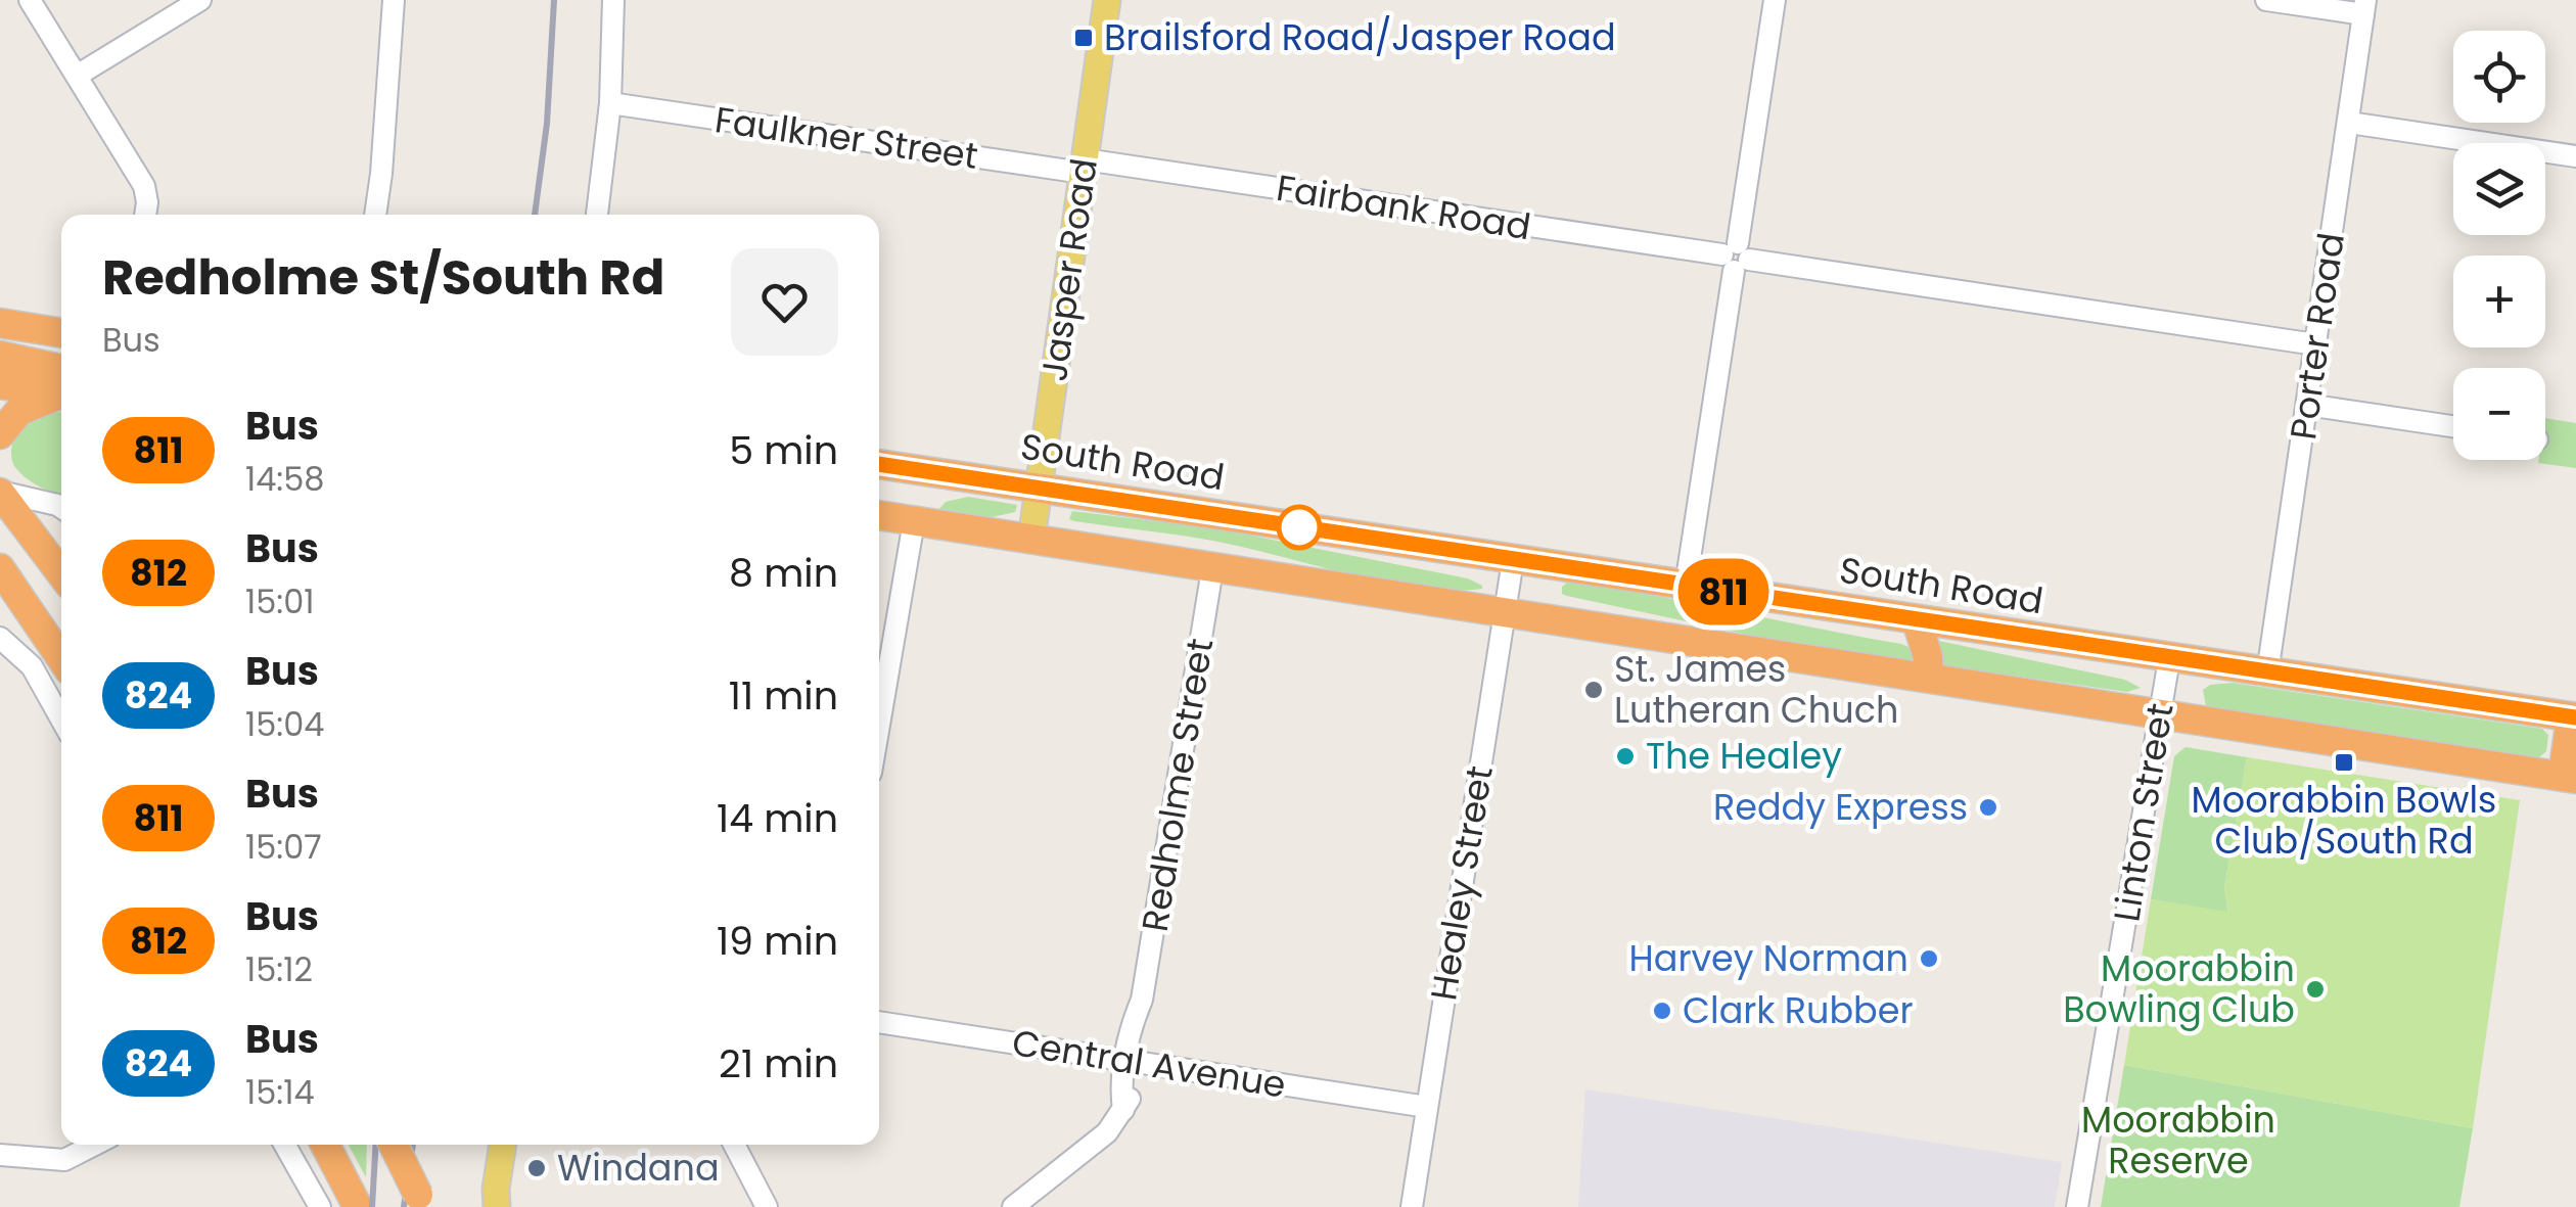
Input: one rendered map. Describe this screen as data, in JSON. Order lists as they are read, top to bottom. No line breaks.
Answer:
{"streets":{"highway":["South Road"],"main road":["Jasper Road"],"street":["Faulkner Street","Fairbank Road","Porter Road","Redholme Street","Linton Street","Healey Street","Central Avenue"]},"crossings":[["Faulkner Street","Fairbank Road"],["Faulkner Street","Jasper Road"],["Fairbank Road","Jasper Road"],["Fairbank Road","Porter Road"],["Jasper Road","South Road"],["Porter Road","South Road"],["South Road","Linton Street"],["South Road","Healey Street"],["Redholme Street","Central Avenue"],["Healey Street","Central Avenue"]],"parks":["Moorabbin Reserve"],"places":{"transit":["Brailsford Road/Jasper Road","Moorabbin Bowls Club/South Rd"],"other":["St. James Lutheran Chuch","The Healey","Reddy Express","Harvey Norman","Moorabbin Bowling Club","Clark Rubber","Windana"]},"lines":["bus line 811"],"page":{"on_map":"811","map_buttons":["+","−"],"heading":["Redholme St/South Rd","Bus"],"list":[{"mark":"811","name":"Bus","note":"14:58","value":"5 min"},{"mark":"812","name":"Bus","note":"15:01","value":"8 min"},{"mark":"824","name":"Bus","note":"15:04","value":"11 min"},{"mark":"811","name":"Bus","note":"15:07","value":"14 min"},{"mark":"812","name":"Bus","note":"15:12","value":"19 min"},{"mark":"824","name":"Bus","note":"15:14","value":"21 min"}]}}
